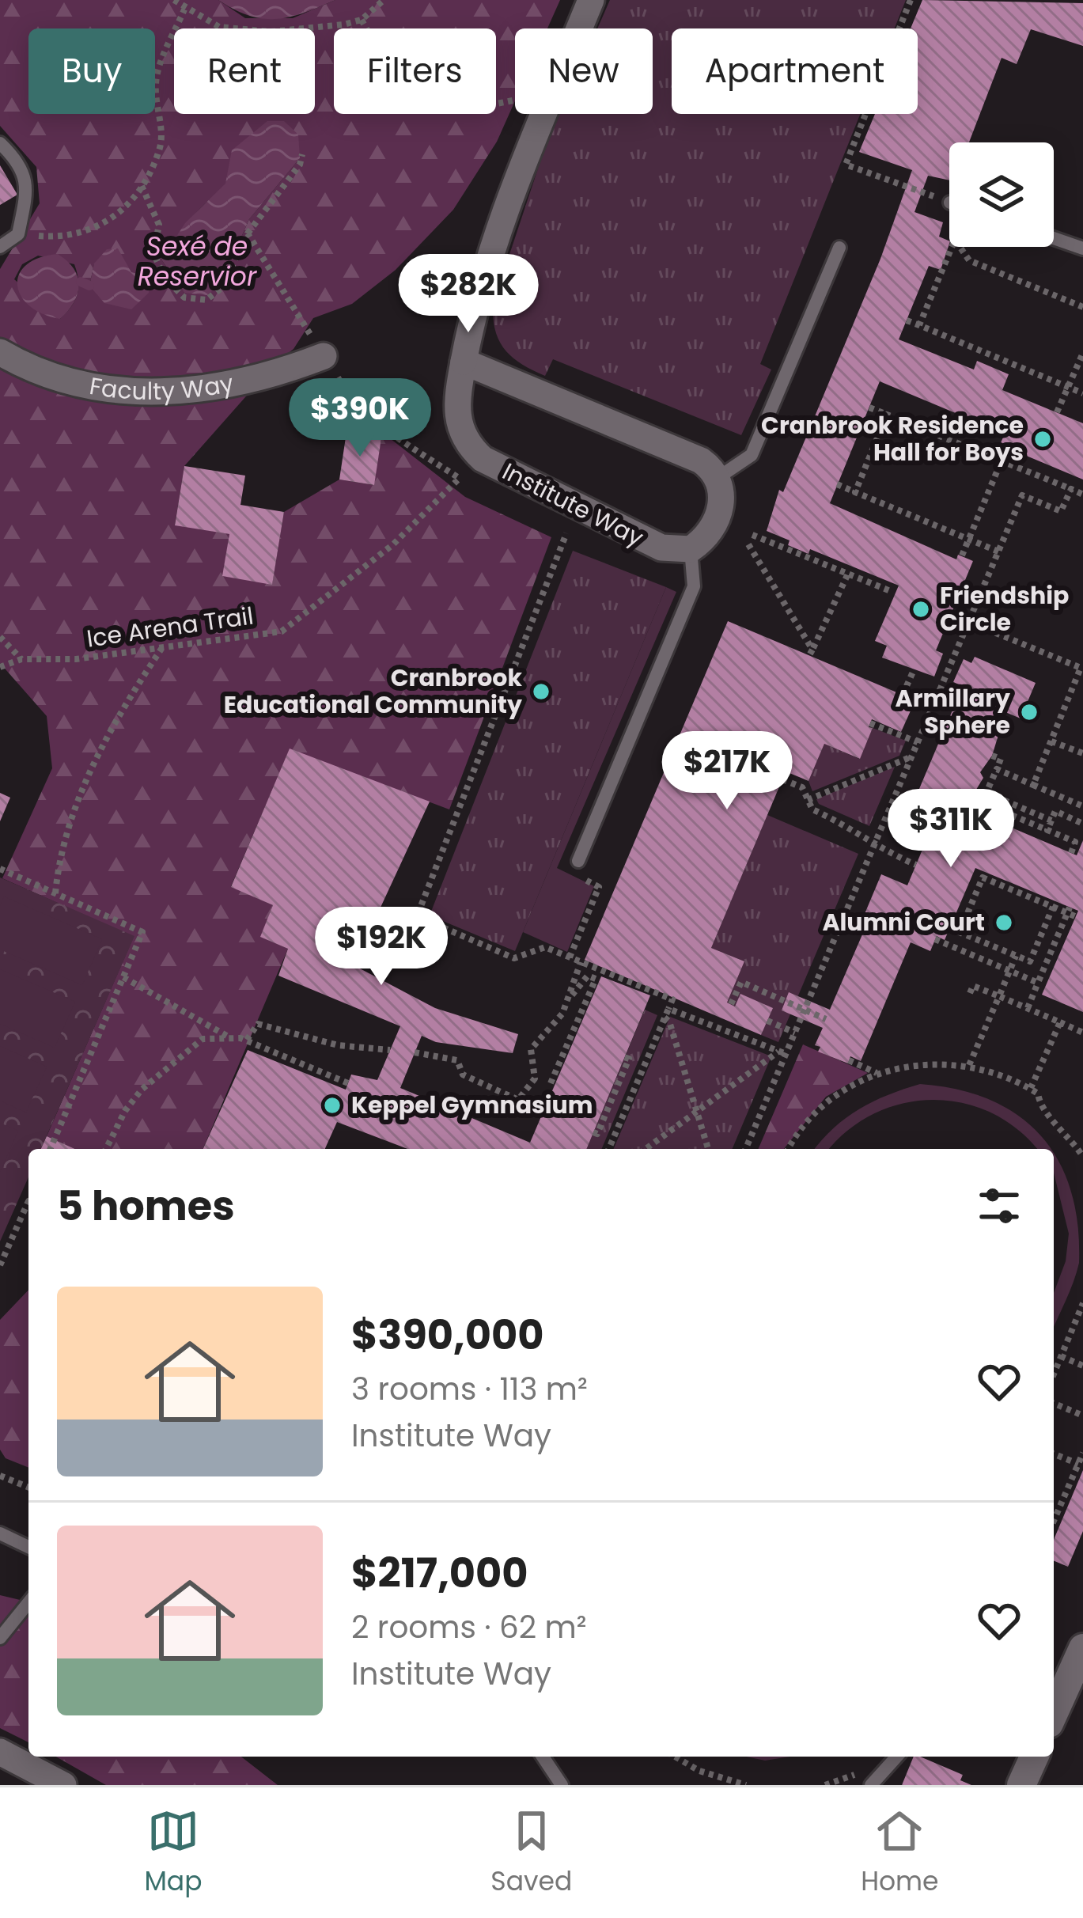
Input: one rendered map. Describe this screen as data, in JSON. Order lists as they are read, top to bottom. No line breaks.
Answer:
{"streets":{"street":["Faculty Way","Institute Way"],"path":["Ice Arena Trail"]},"water":["Sexé de Reservior"],"places":["Cranbrook Residence Hall for Boys","Friendship Circle","Cranbrook Educational Community","Armillary Sphere","Alumni Court","Keppel Gymnasium"],"page":{"chip":["Buy","Rent","Filters","New","Apartment"],"price":["$282K","$390K","$217K","$311K","$192K"],"heading":"5 homes","list":[{"name":"$390,000","note":"3 rooms · 113 m² · Institute Way"},{"name":"$217,000","note":"2 rooms · 62 m² · Institute Way"}],"tabs":["Map","Saved","Home"]}}
